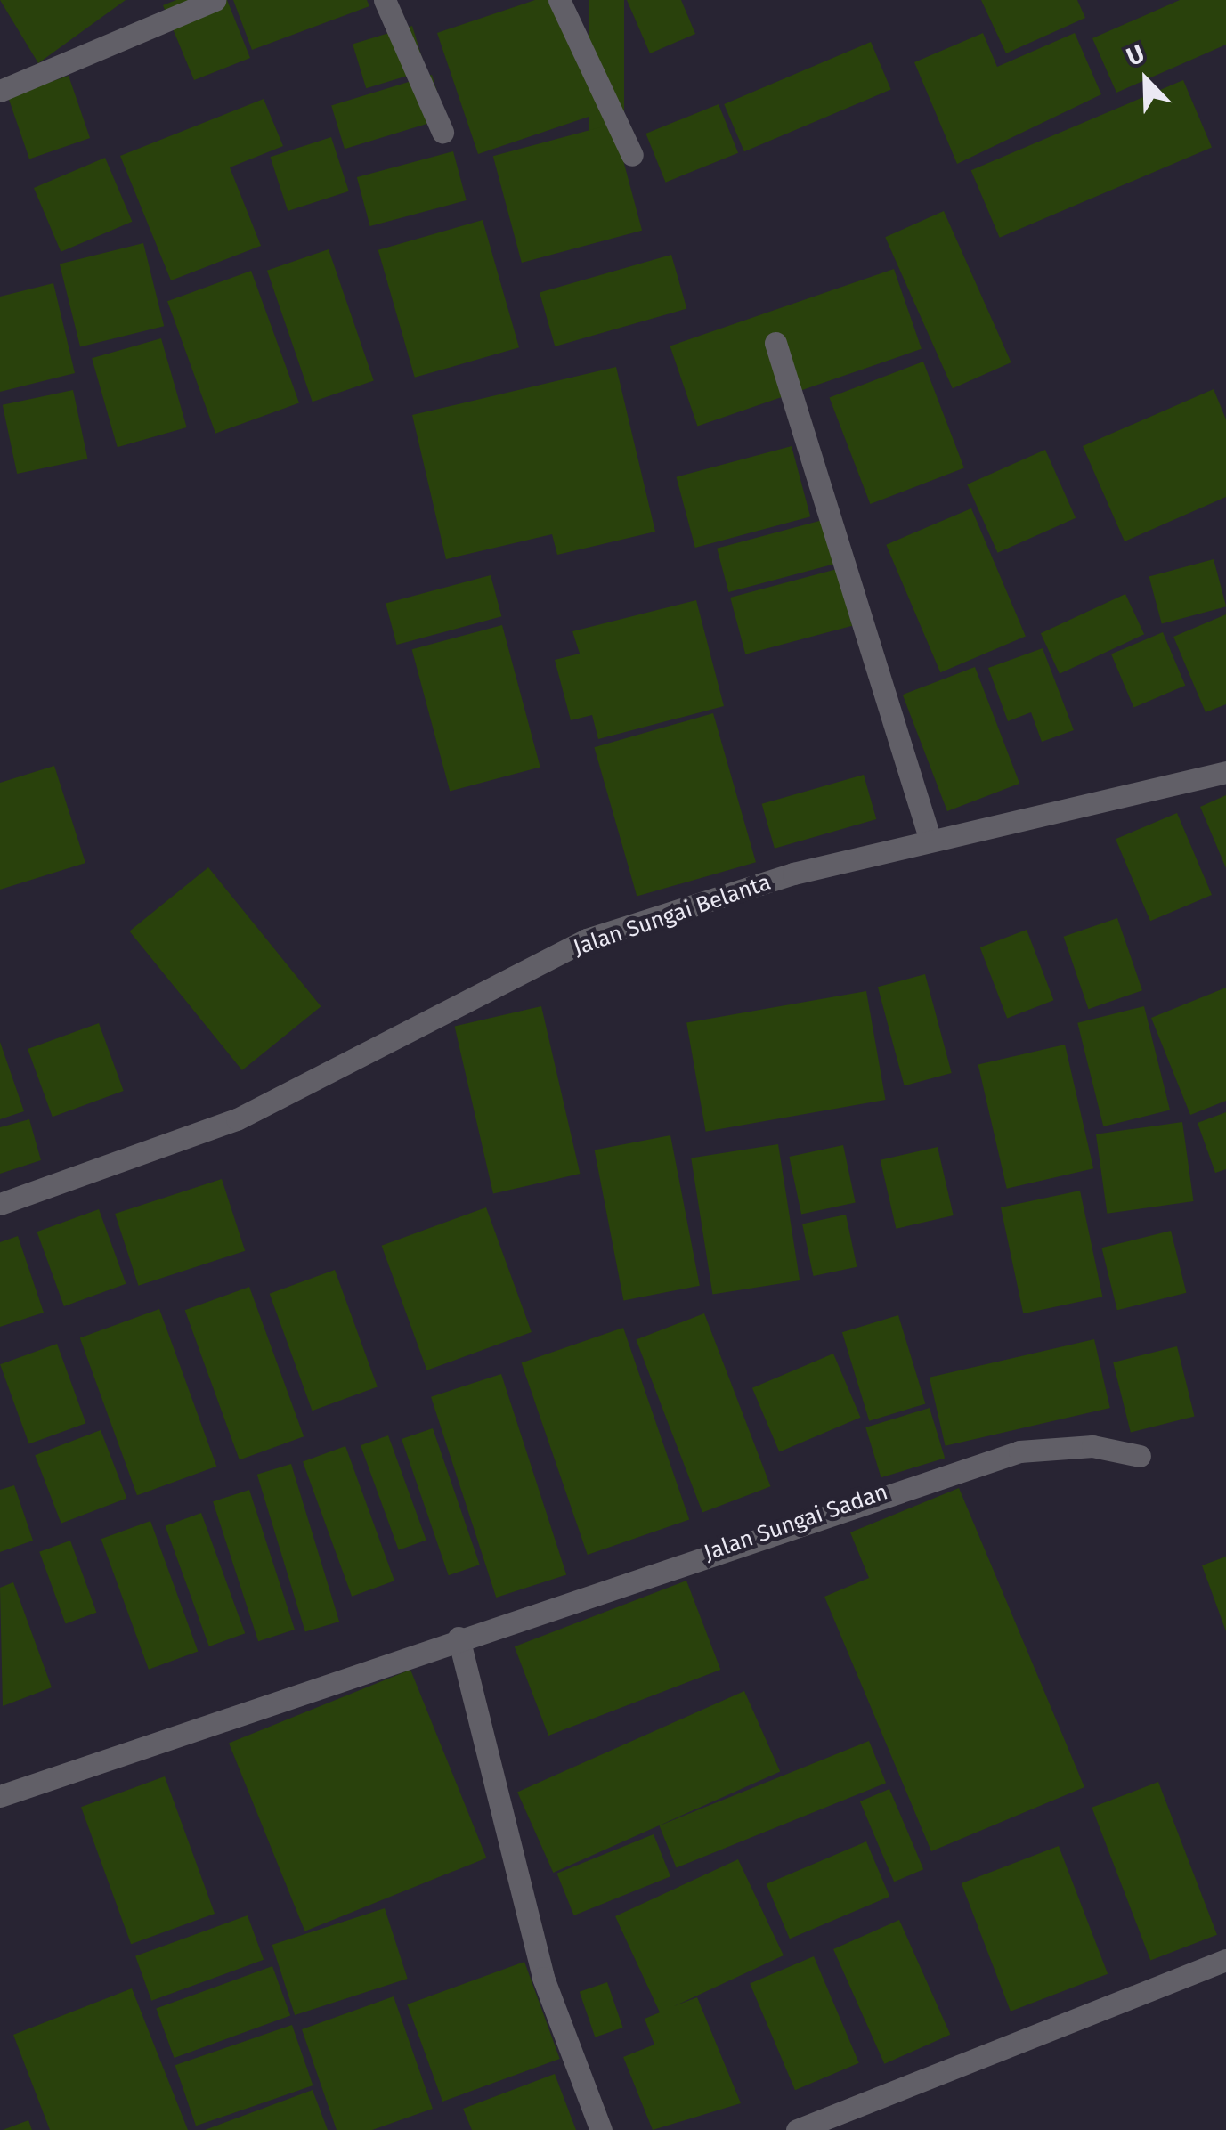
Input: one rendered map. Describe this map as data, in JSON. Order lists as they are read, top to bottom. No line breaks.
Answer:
{"streets":{"street":["Jalan Sungai Belanta","Jalan Sungai Sadan"]},"north":"top left"}
